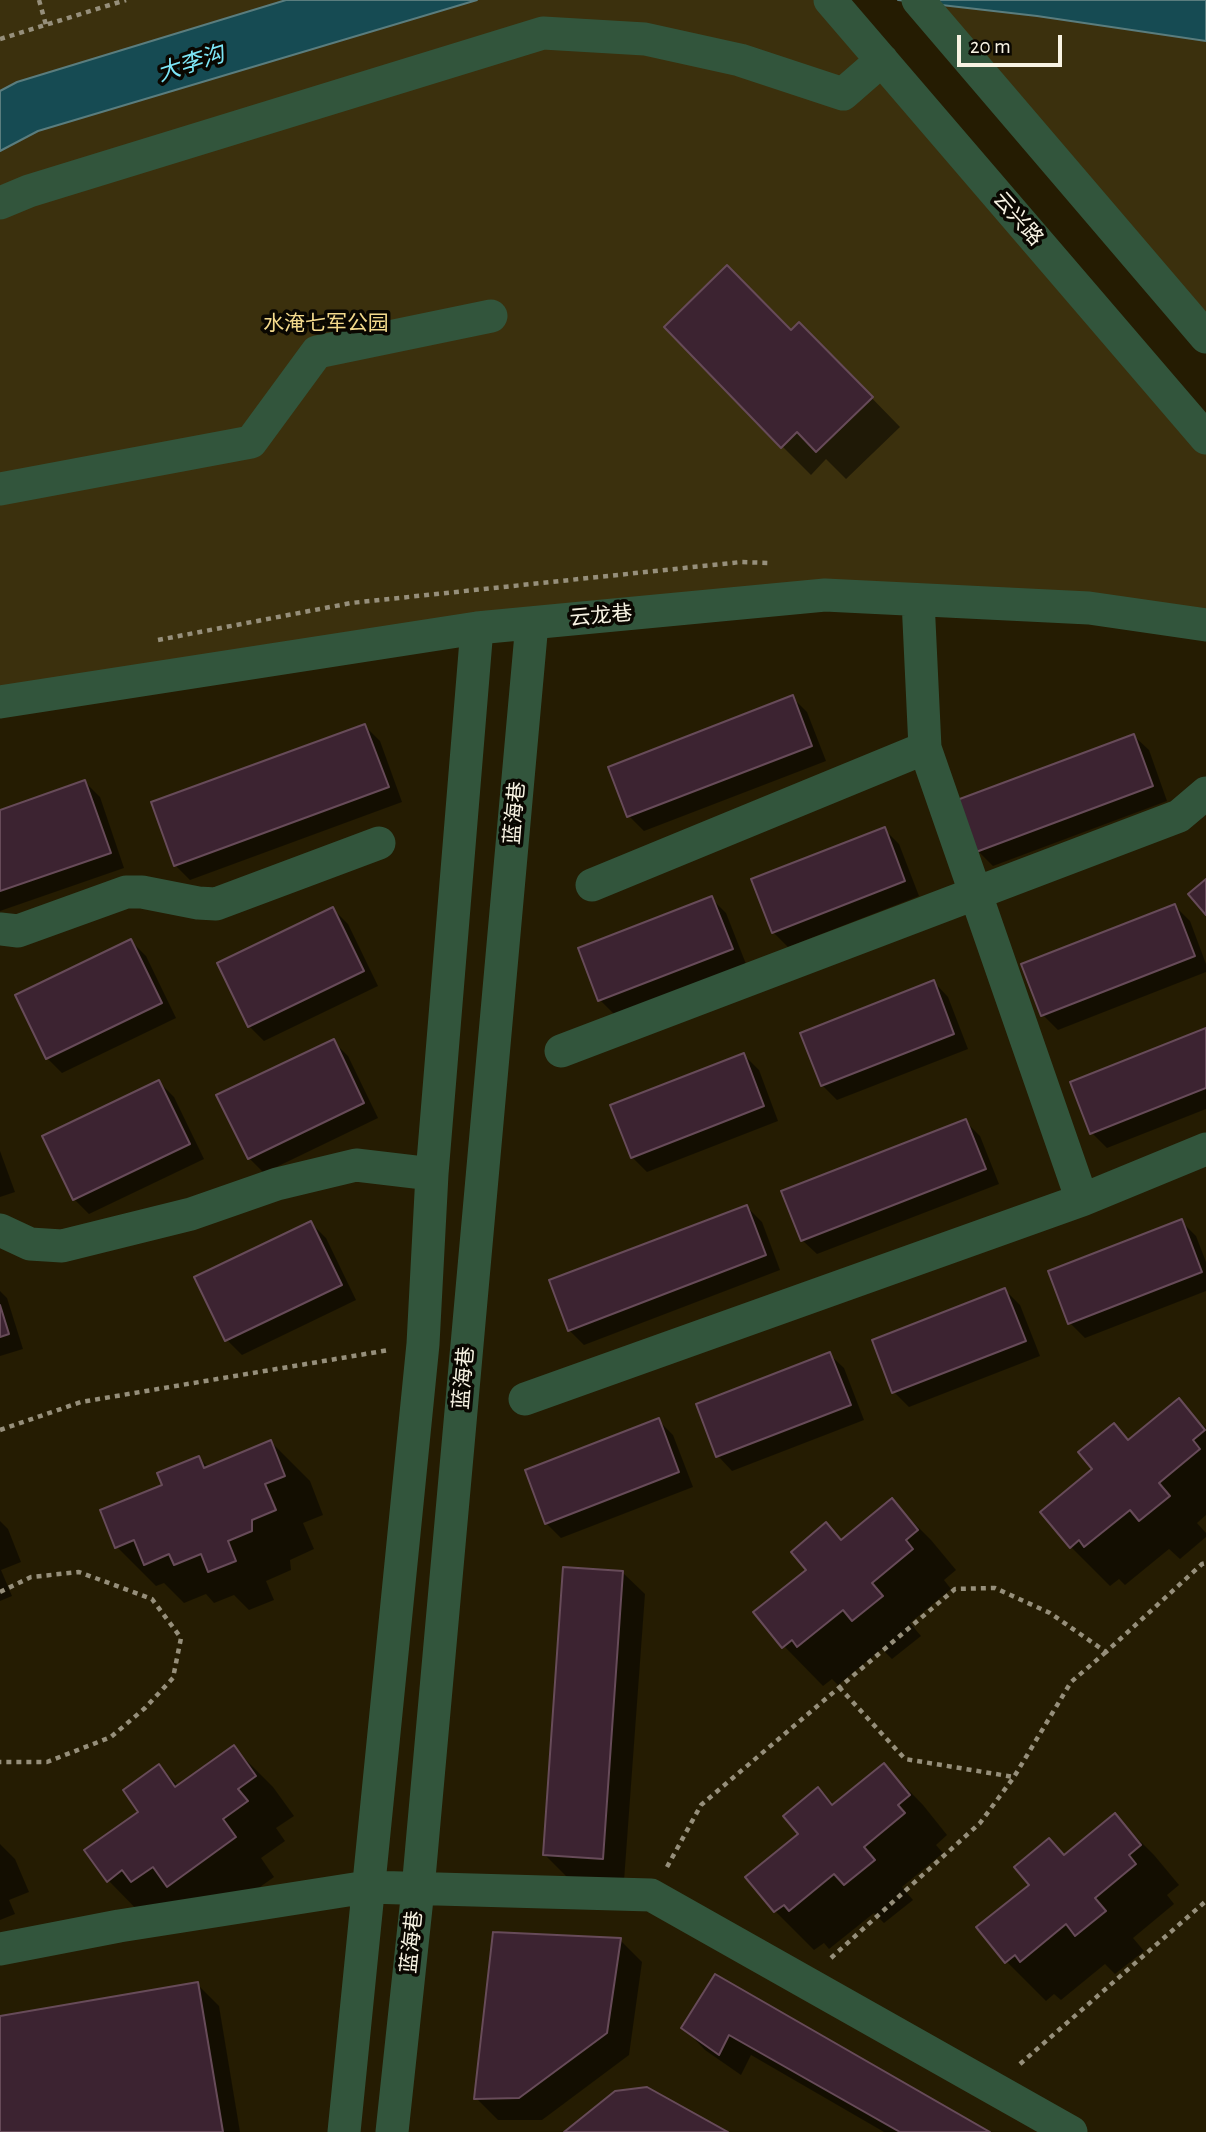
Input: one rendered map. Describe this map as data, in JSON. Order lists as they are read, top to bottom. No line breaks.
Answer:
{"streets":{"street":["云兴路","云龙巷","蓝海巷"]},"crossings":[["云龙巷","蓝海巷"]],"water":["大李沟"],"parks":["水淹七军公园"],"scale_bar":"20 m"}
